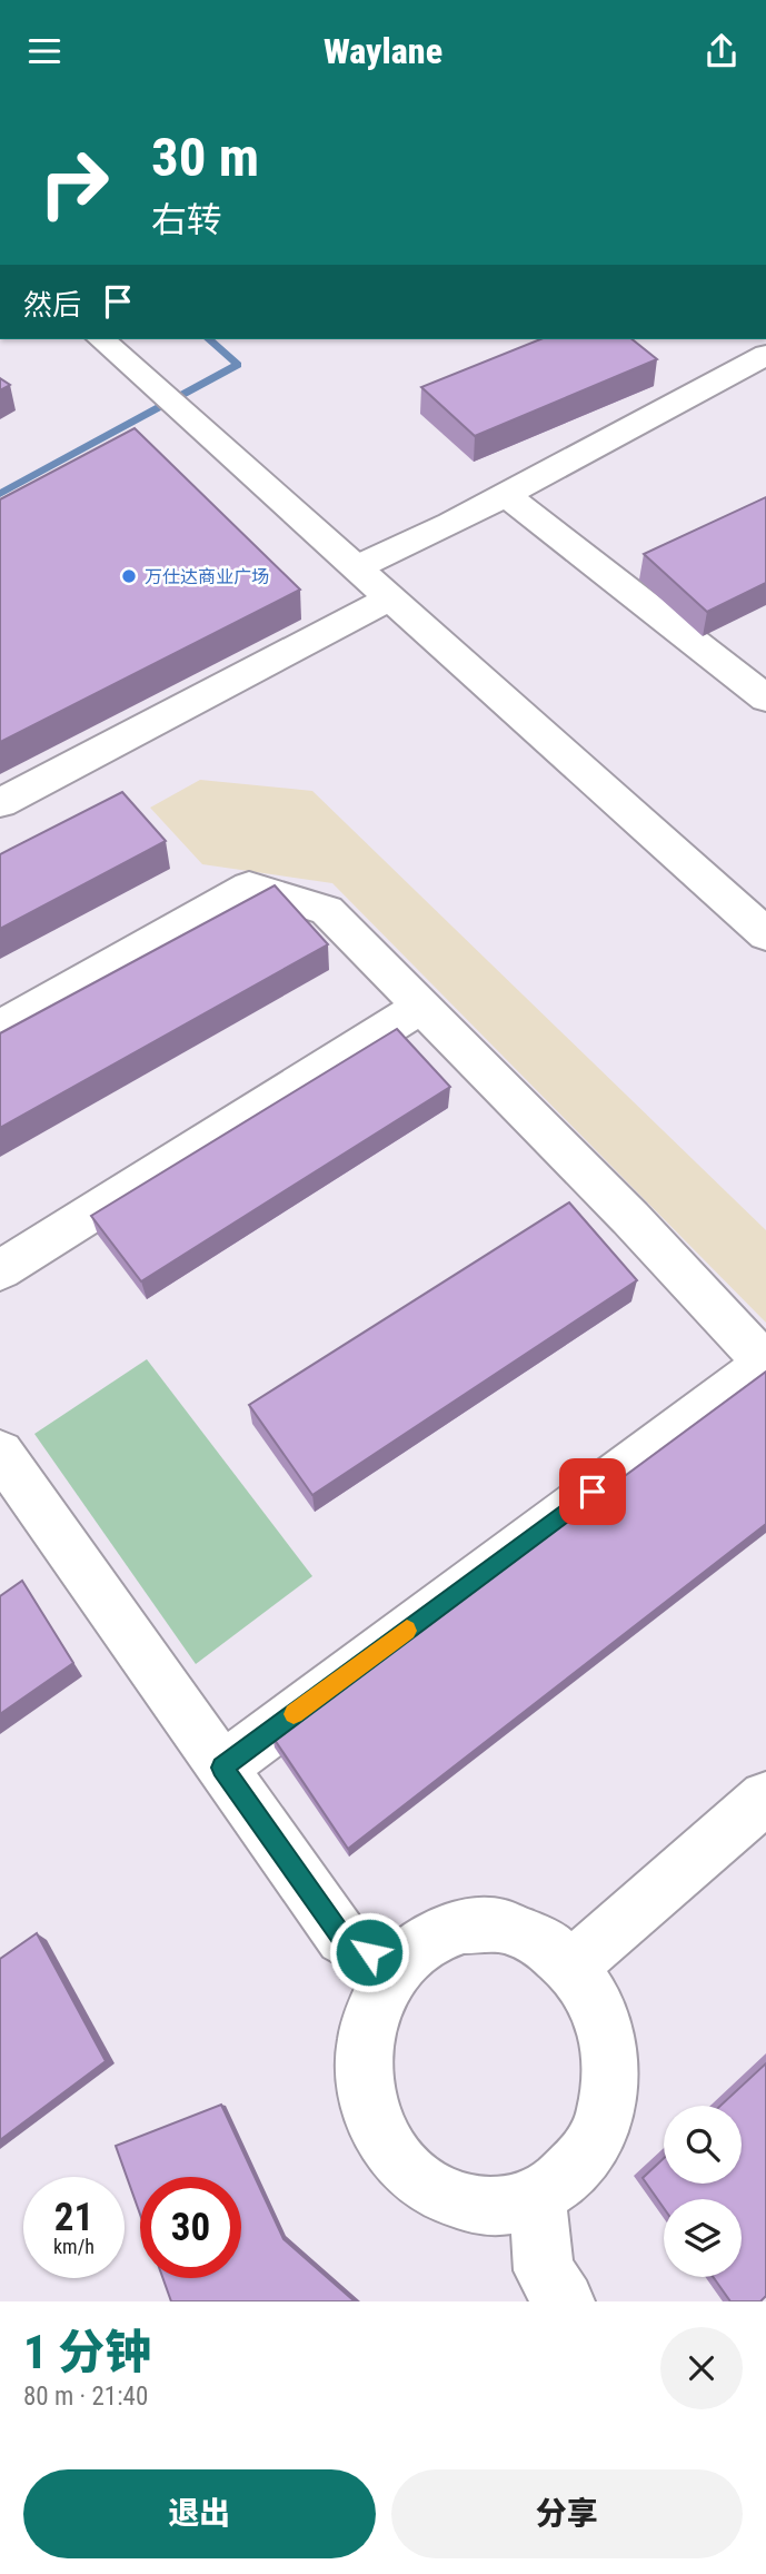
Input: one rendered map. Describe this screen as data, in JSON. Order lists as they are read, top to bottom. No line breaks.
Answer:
{"places":["万仕达商业广场"],"page":{"header":"Waylane","turn":["30 m","右转"],"then":"然后","speed":"21 km/h","limit":"30","heading":["1 分钟","80 m · 21:40"],"buttons":["退出","分享"]}}
